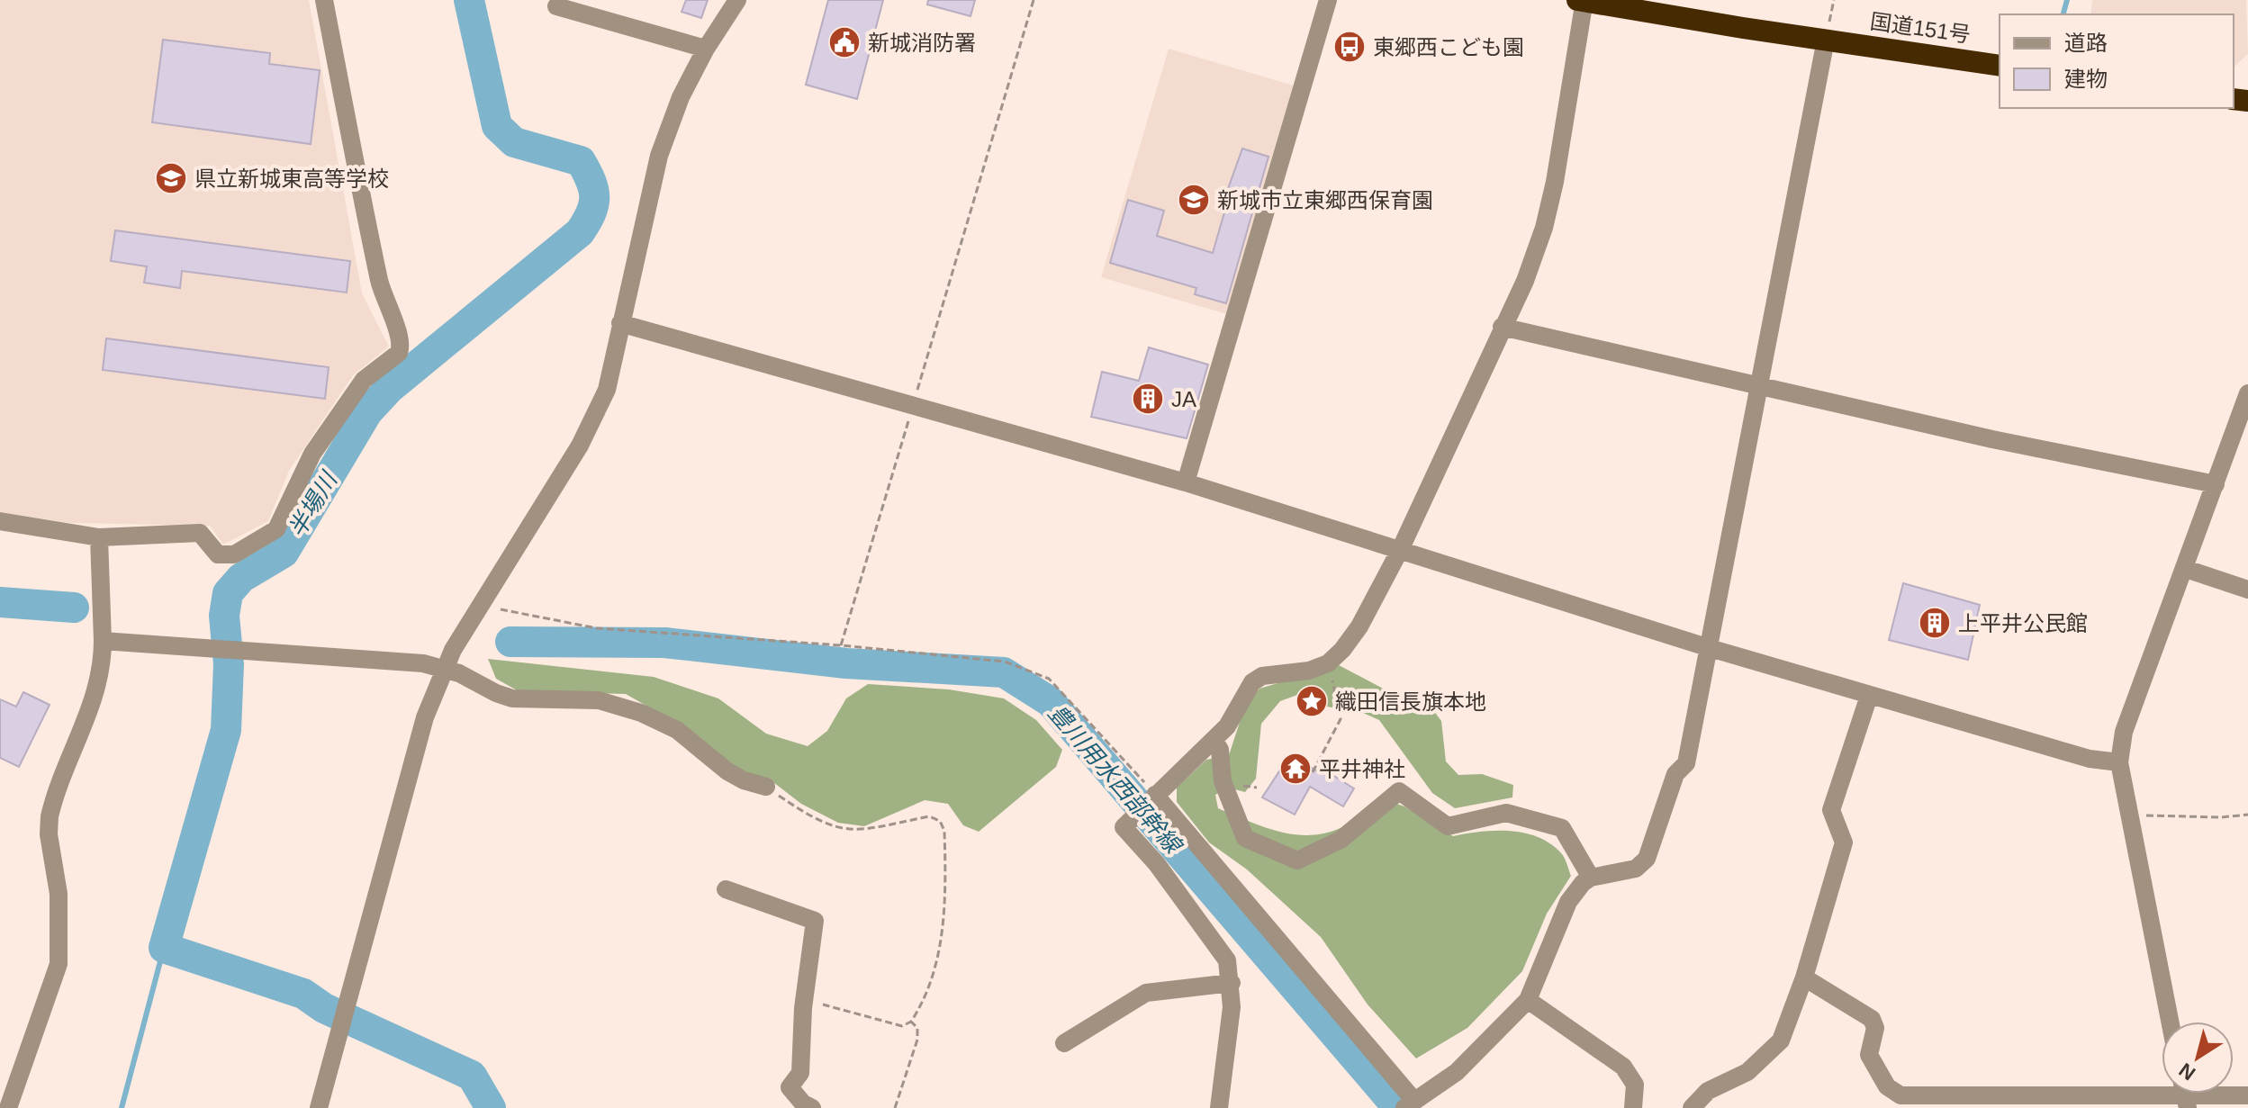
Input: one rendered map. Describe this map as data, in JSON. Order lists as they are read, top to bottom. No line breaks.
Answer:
{"streets":{"highway":["国道151号"]},"water":["半場川","豊川用水西部幹線"],"places":{"public building":["新城消防署"],"bus stop":["東郷西こども園"],"school or university":["県立新城東高等学校","新城市立東郷西保育園"],"building":["JA","上平井公民館"],"place":["織田信長旗本地"],"temple":["平井神社"]},"legend":["道路","建物"],"north":"bottom left"}
